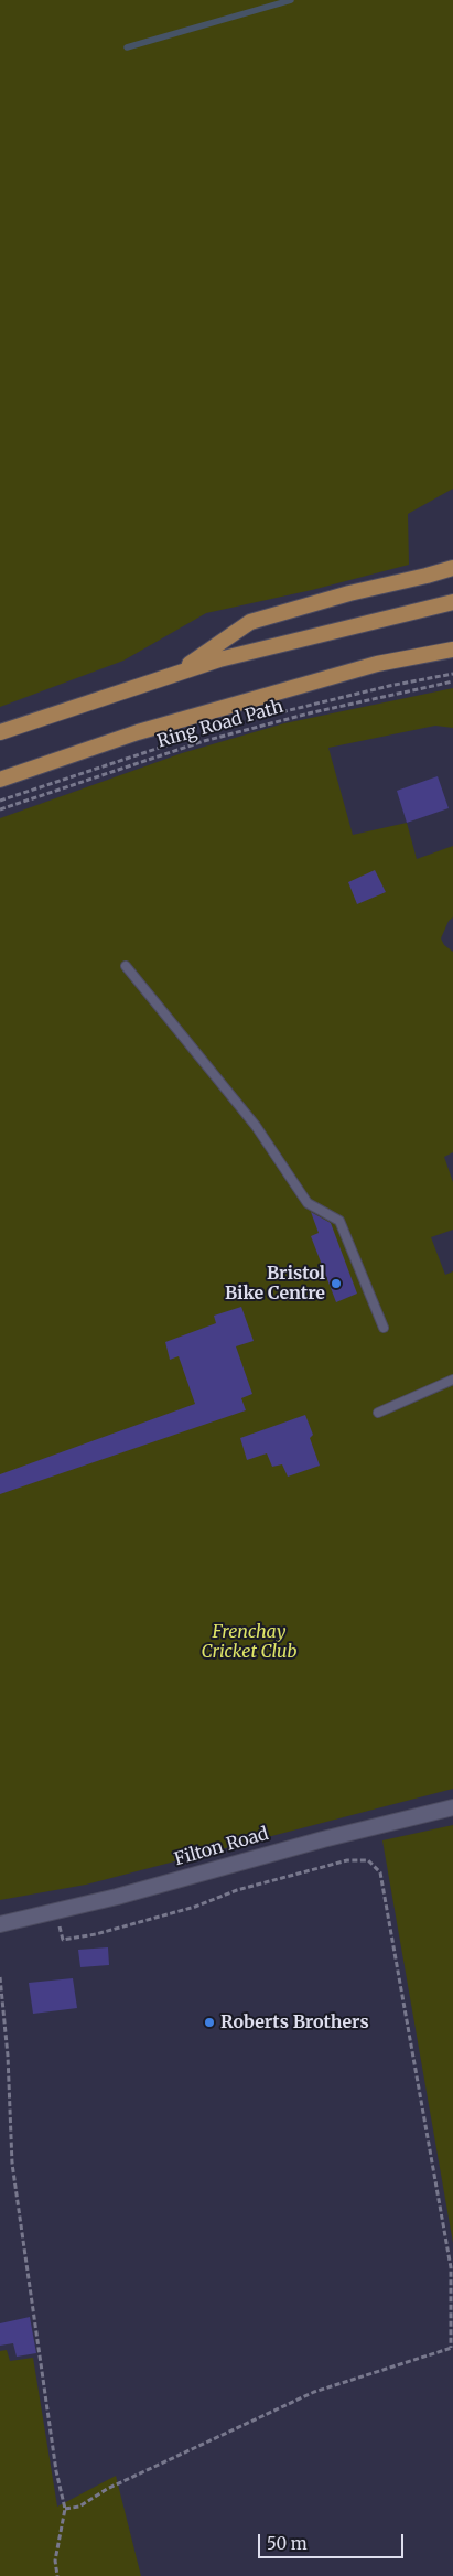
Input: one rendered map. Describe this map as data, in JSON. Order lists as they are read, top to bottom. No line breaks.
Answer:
{"streets":{"street":["Filton Road"],"path":["Ring Road Path"]},"parks":["Frenchay Cricket Club"],"places":["Bristol Bike Centre","Roberts Brothers"],"scale_bar":"50 m"}
